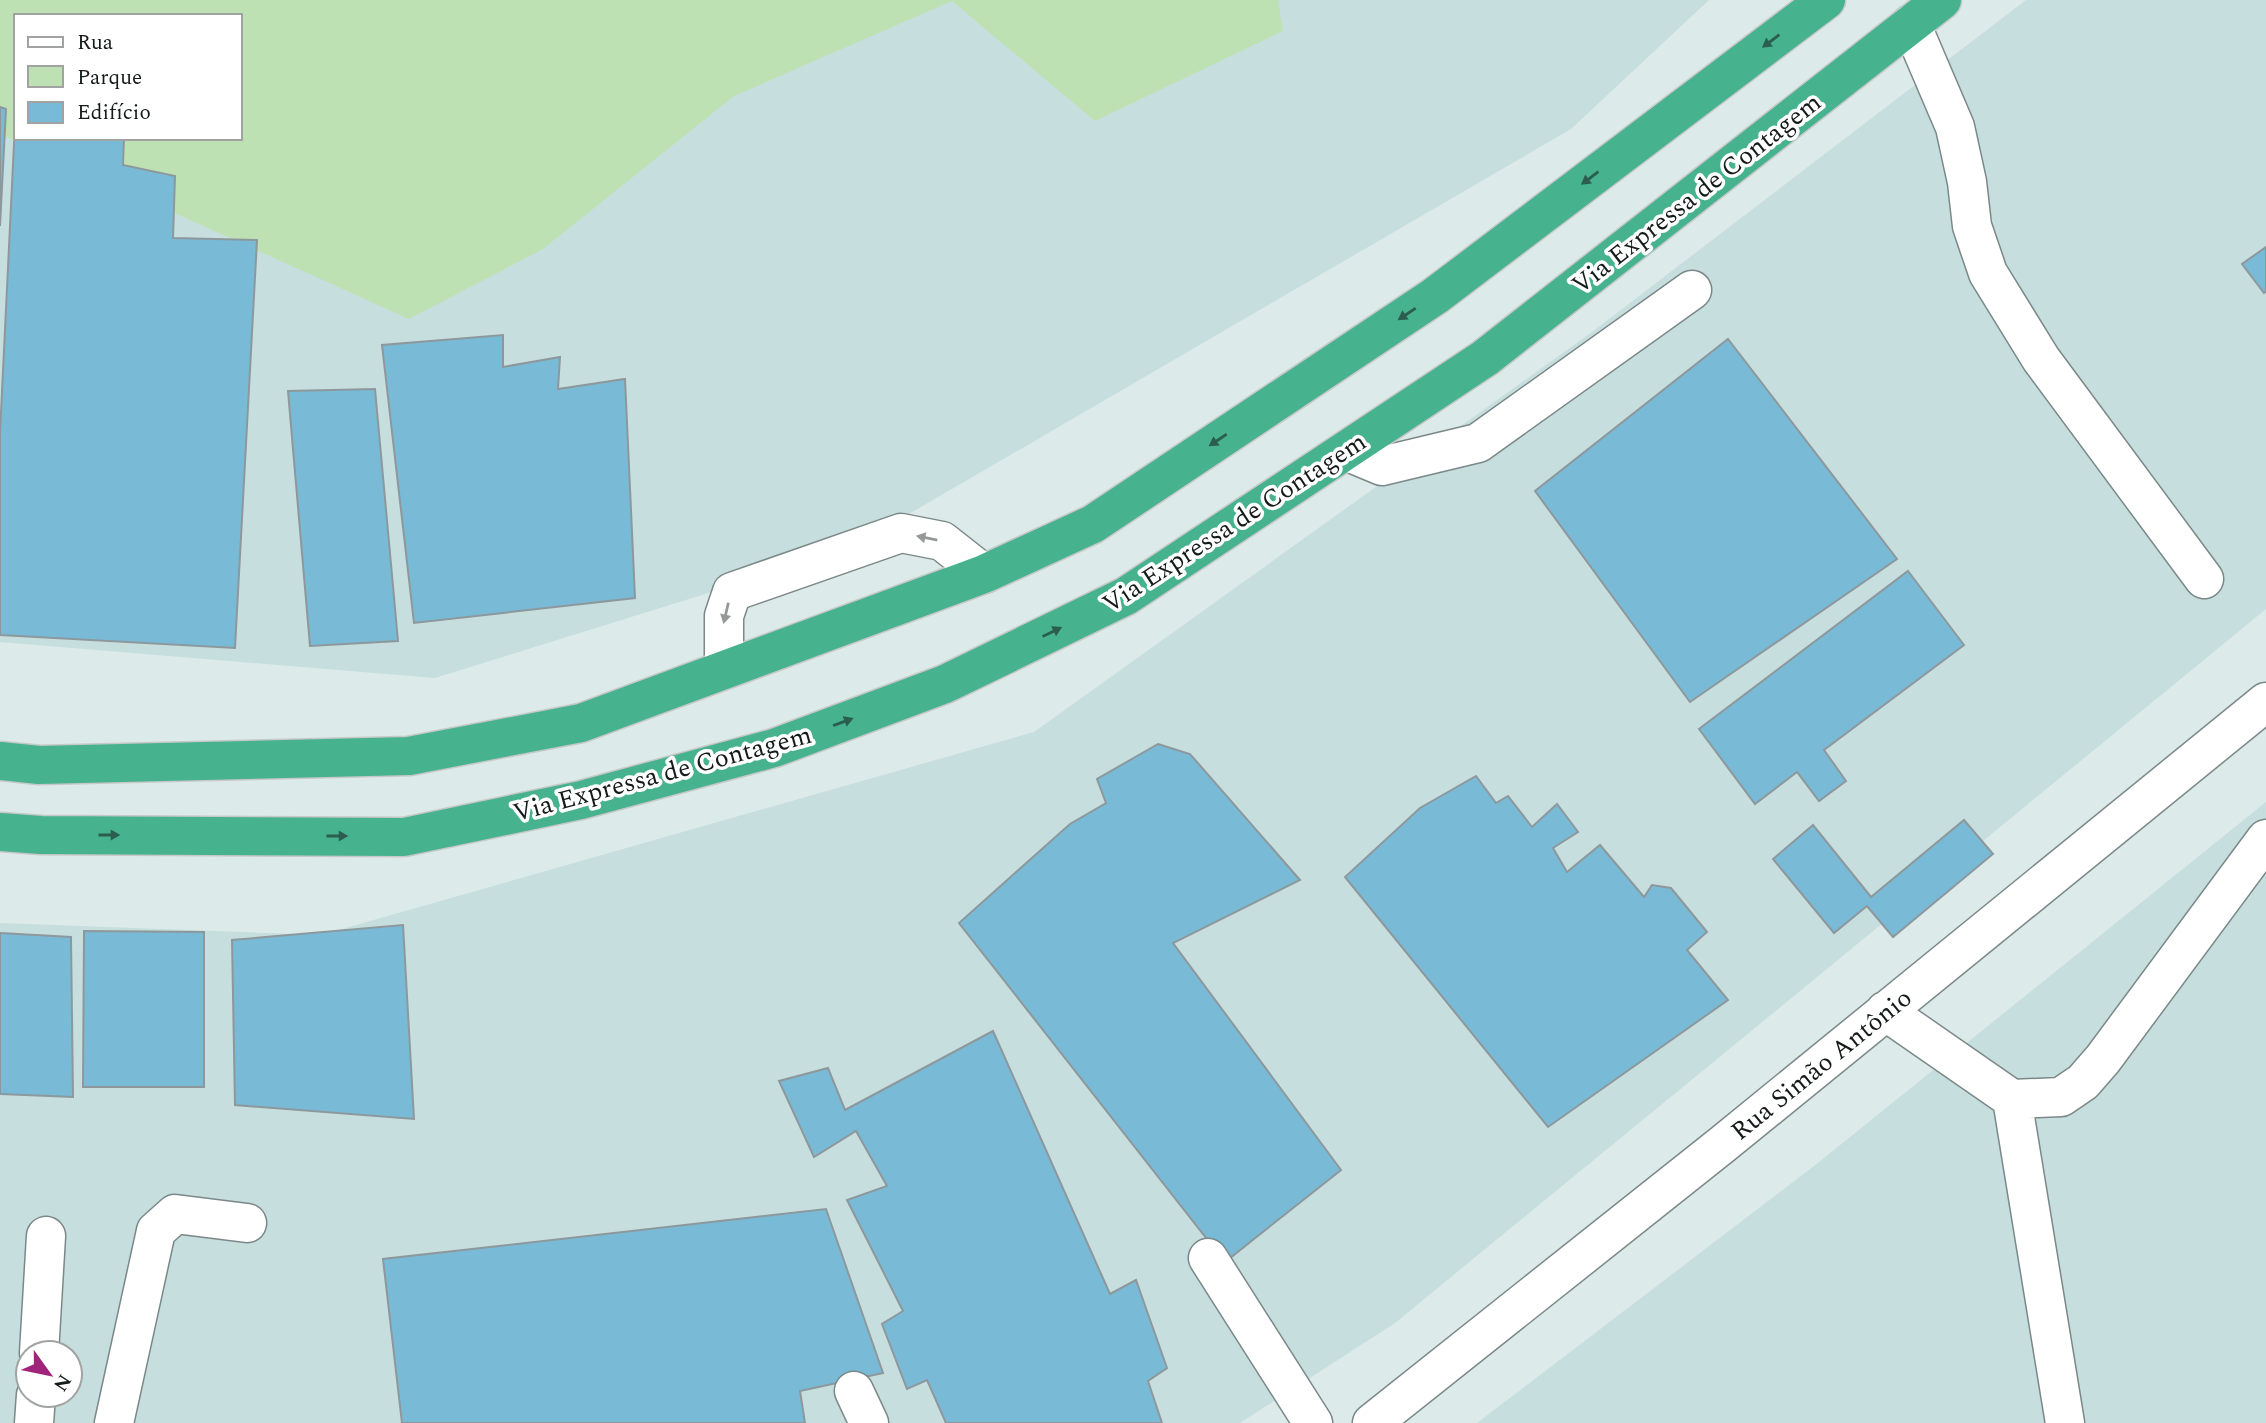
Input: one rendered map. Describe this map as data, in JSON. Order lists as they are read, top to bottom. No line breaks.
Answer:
{"streets":{"highway":["Via Expressa de Contagem"],"street":["Rua Simão Antônio"]},"legend":["Rua","Parque","Edifício"],"north":"bottom right"}
